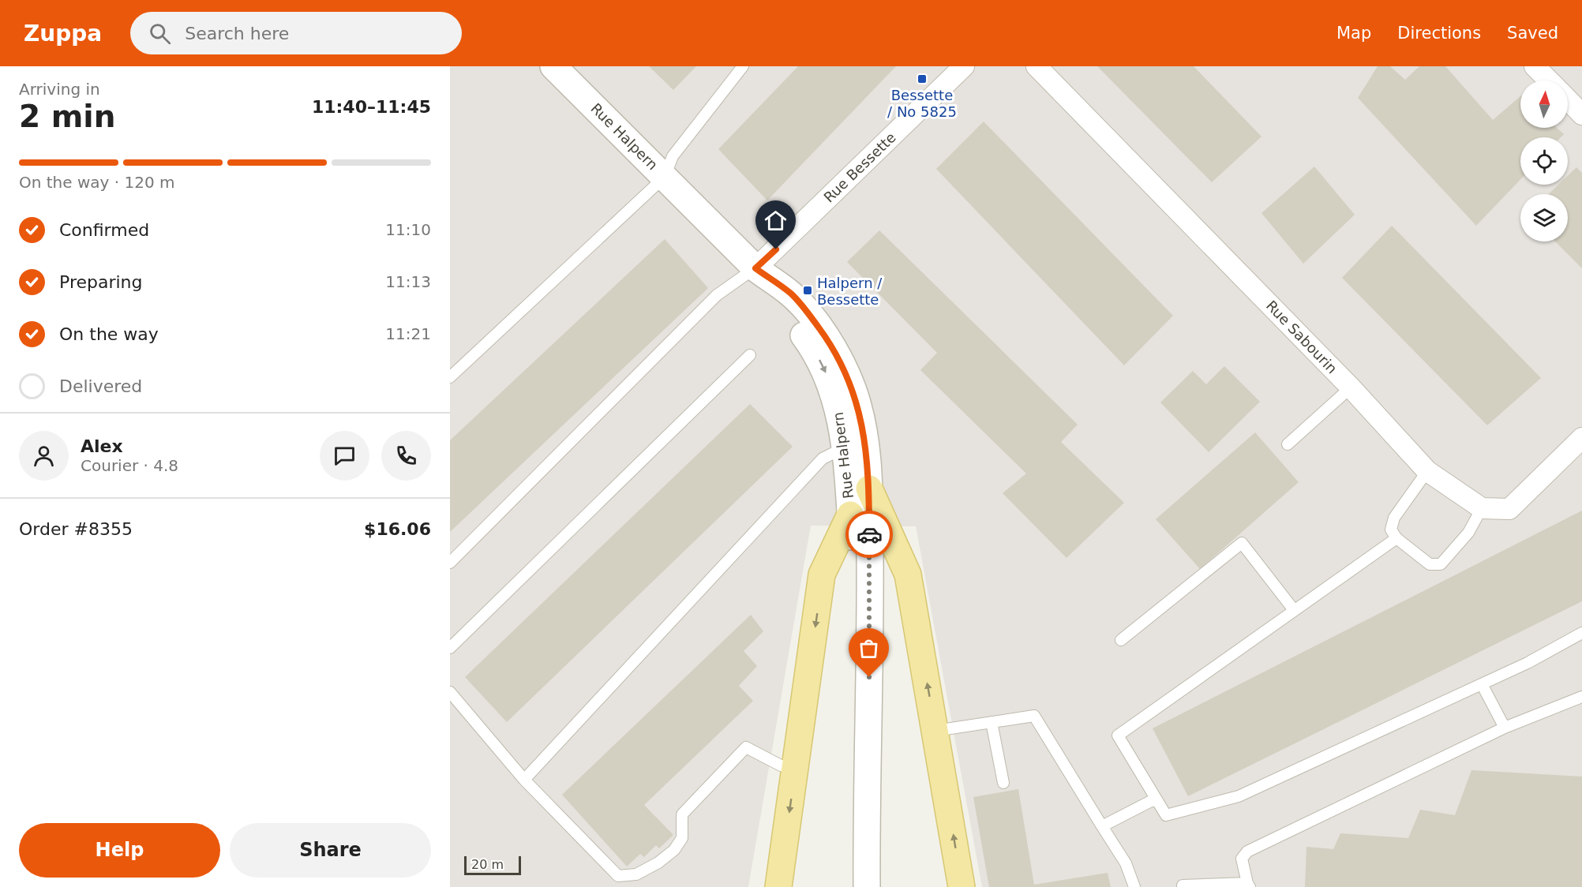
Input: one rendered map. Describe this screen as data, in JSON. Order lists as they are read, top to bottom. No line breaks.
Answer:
{"streets":{"street":["Rue Halpern","Rue Bessette","Rue Sabourin"]},"crossings":[["Rue Halpern","Rue Bessette"]],"places":{"transit":["Bessette / No 5825","Halpern / Bessette"]},"scale_bar":"20 m","north":"top","page":{"header":"Zuppa","search":"Search here","nav":["Map","Directions","Saved"],"heading":["2 min","Arriving in","11:40–11:45"],"panel":["Alex","Courier · 4.8","Order #8355","$16.06"],"bar":"On the way · 120 m","list":[["Confirmed","11:10"],["Preparing","11:13"],["On the way","11:21"],"Delivered"],"buttons":["Help","Share"],"scale":"20 m"}}
